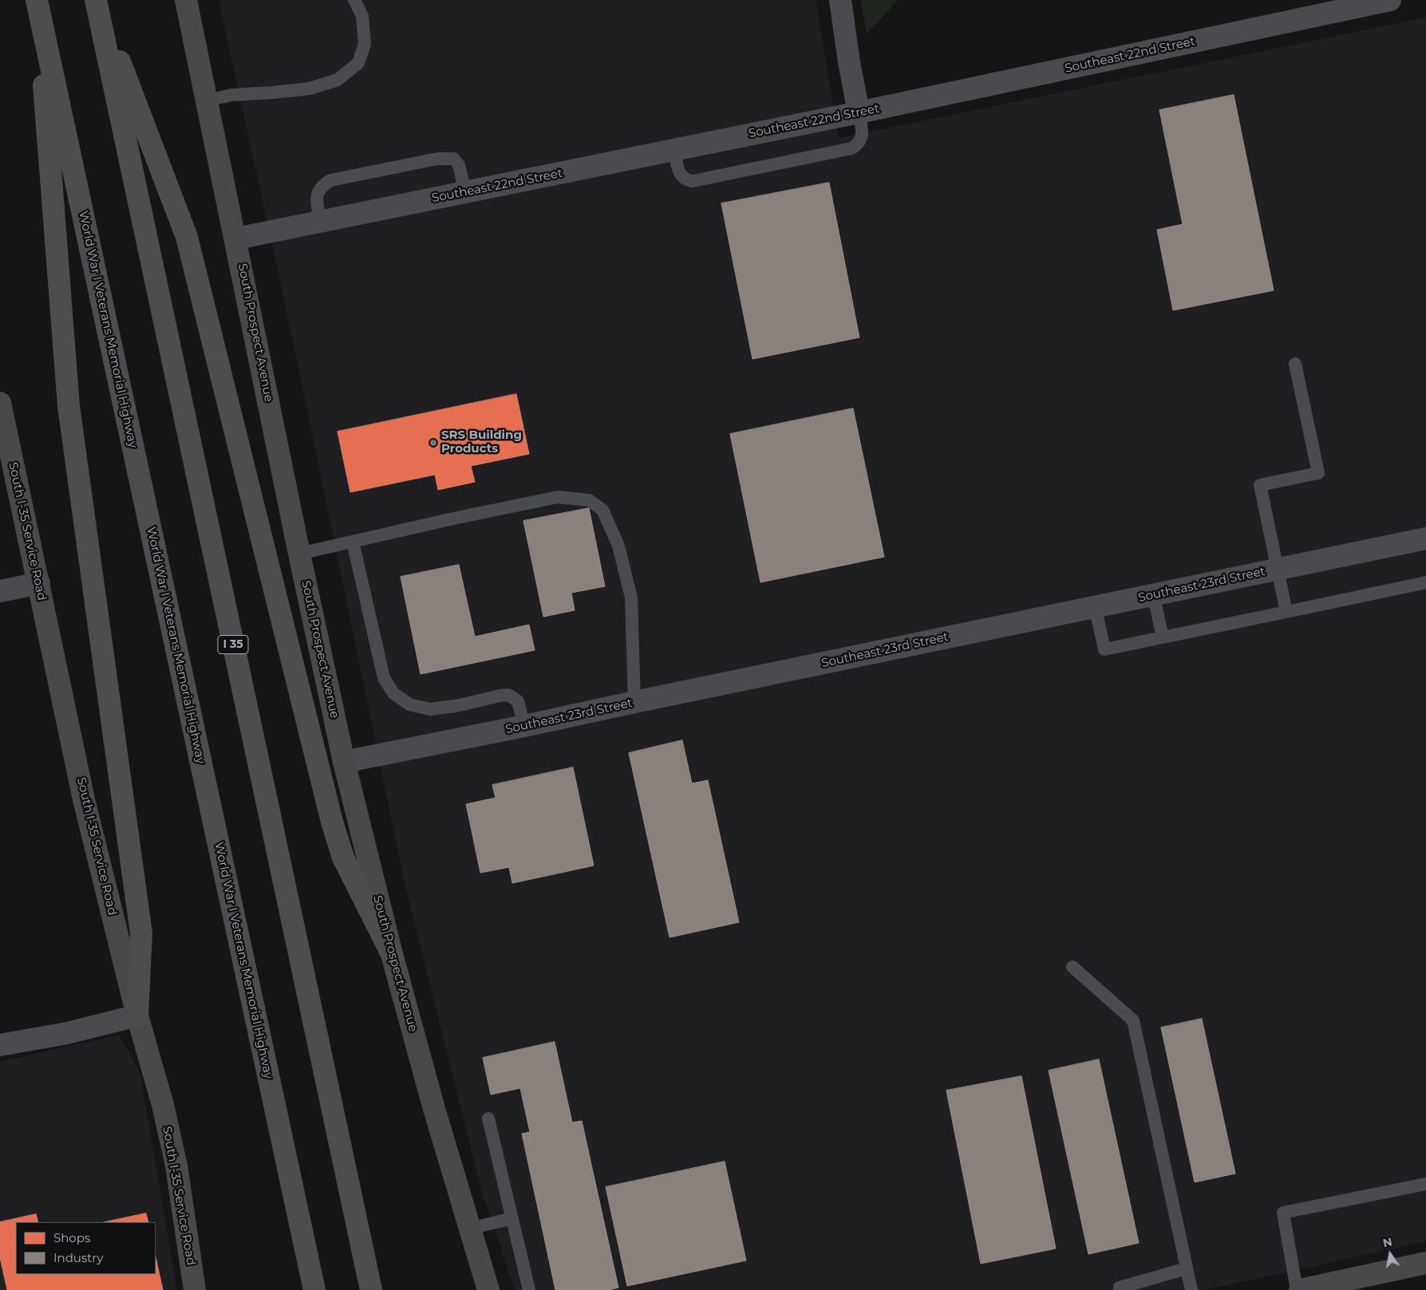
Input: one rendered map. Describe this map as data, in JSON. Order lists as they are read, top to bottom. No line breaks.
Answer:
{"streets":{"highway":["World War I Veterans Memorial Highway","I 35"],"main road":["South Prospect Avenue","South I-35 Service Road"],"street":["Southeast 22nd Street","Southeast 23rd Street"]},"crossings":[["Southeast 22nd Street","South Prospect Avenue"],["South Prospect Avenue","Southeast 23rd Street"]],"places":["SRS Building Products"],"legend":["Shops","Industry"],"north":"top"}
